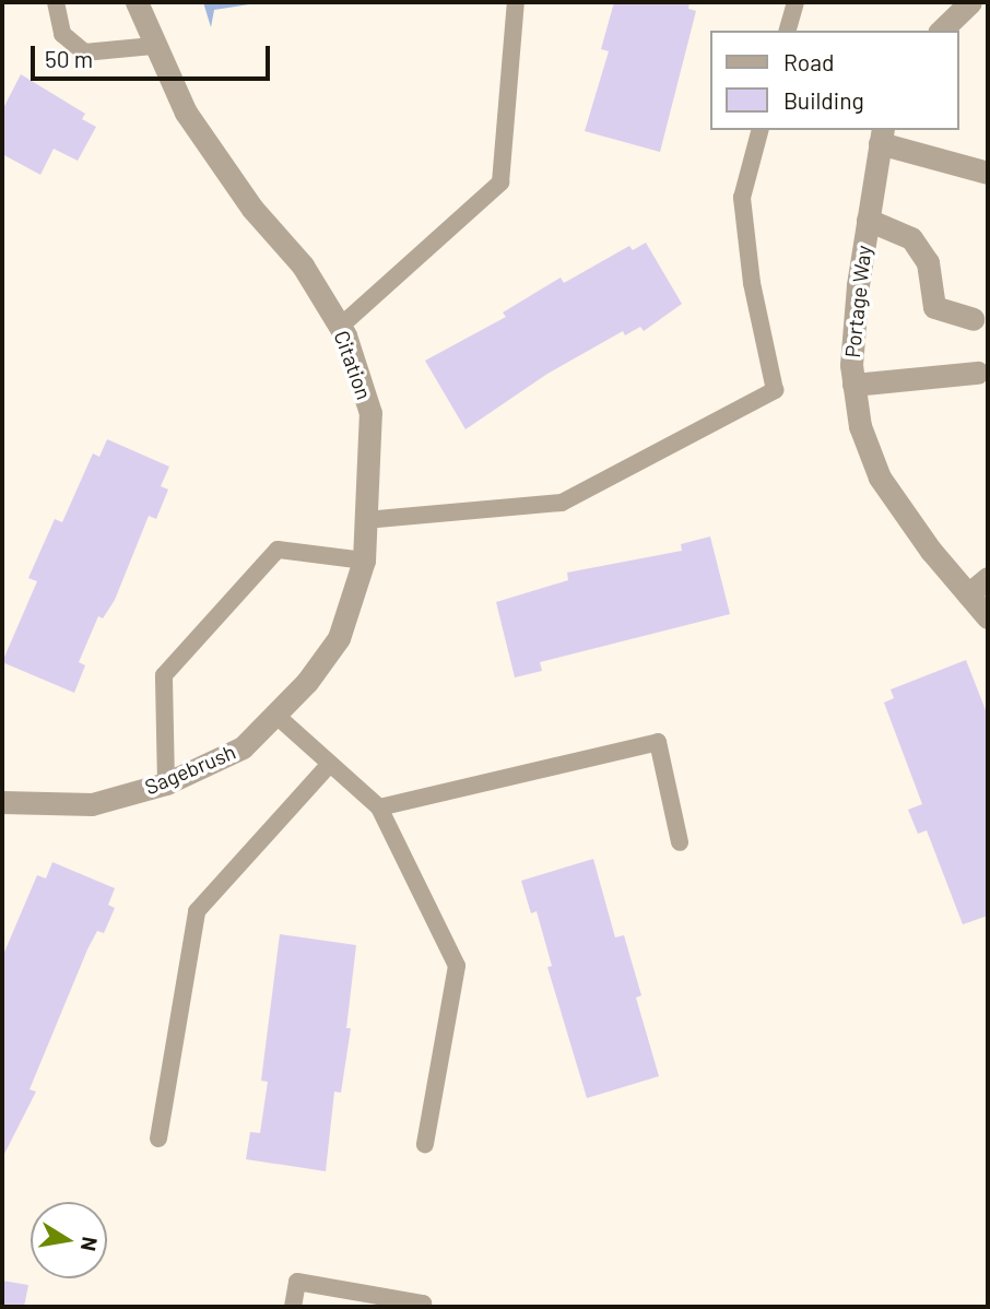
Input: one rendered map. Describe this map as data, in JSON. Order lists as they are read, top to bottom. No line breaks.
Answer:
{"streets":{"street":["Portage Way","Citation","Sagebrush"]},"crossings":[["Citation","Sagebrush"]],"legend":["Road","Building"],"scale_bar":"50 m","north":"right"}
